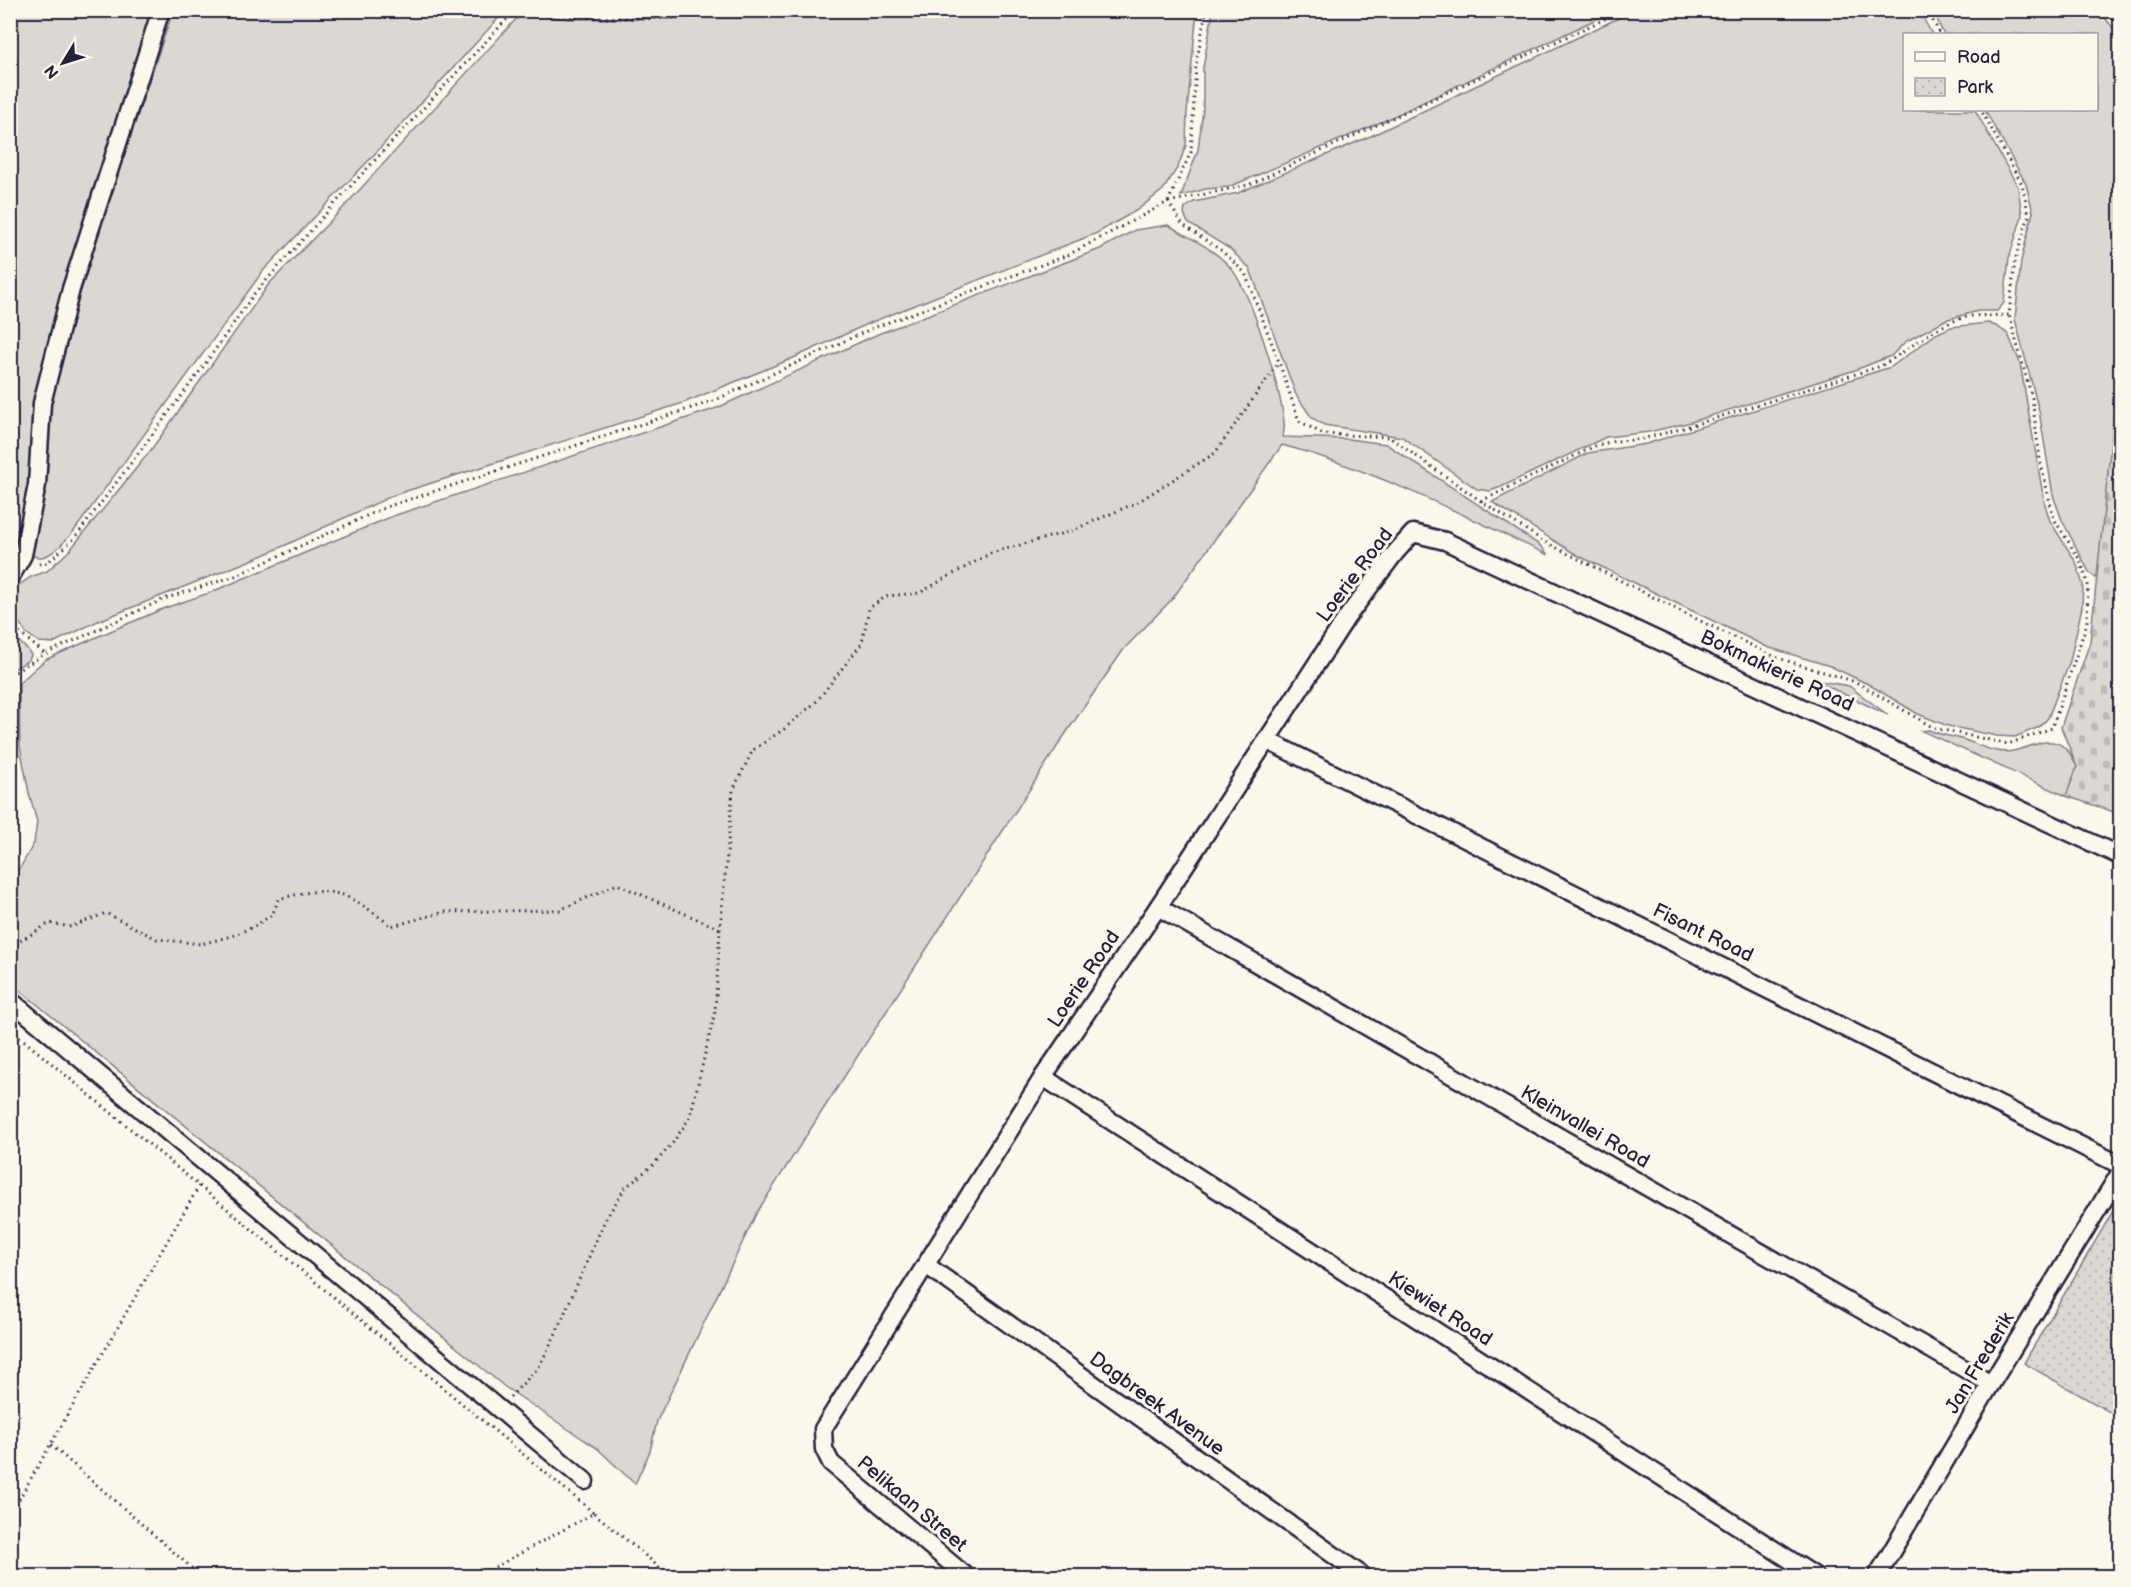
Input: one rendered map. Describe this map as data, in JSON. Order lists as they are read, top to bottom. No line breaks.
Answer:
{"streets":{"street":["Loerie Road","Bokmakierie Road","Fisant Road","Kleinvallei Road","Kiewiet Road","Jan Frederik","Dagbreek Avenue","Pelikaan Street"]},"crossings":[["Loerie Road","Bokmakierie Road"],["Loerie Road","Fisant Road"],["Loerie Road","Kleinvallei Road"],["Loerie Road","Kiewiet Road"],["Loerie Road","Dagbreek Avenue"],["Loerie Road","Pelikaan Street"],["Kleinvallei Road","Jan Frederik"]],"legend":["Road","Park"],"north":"bottom left"}
